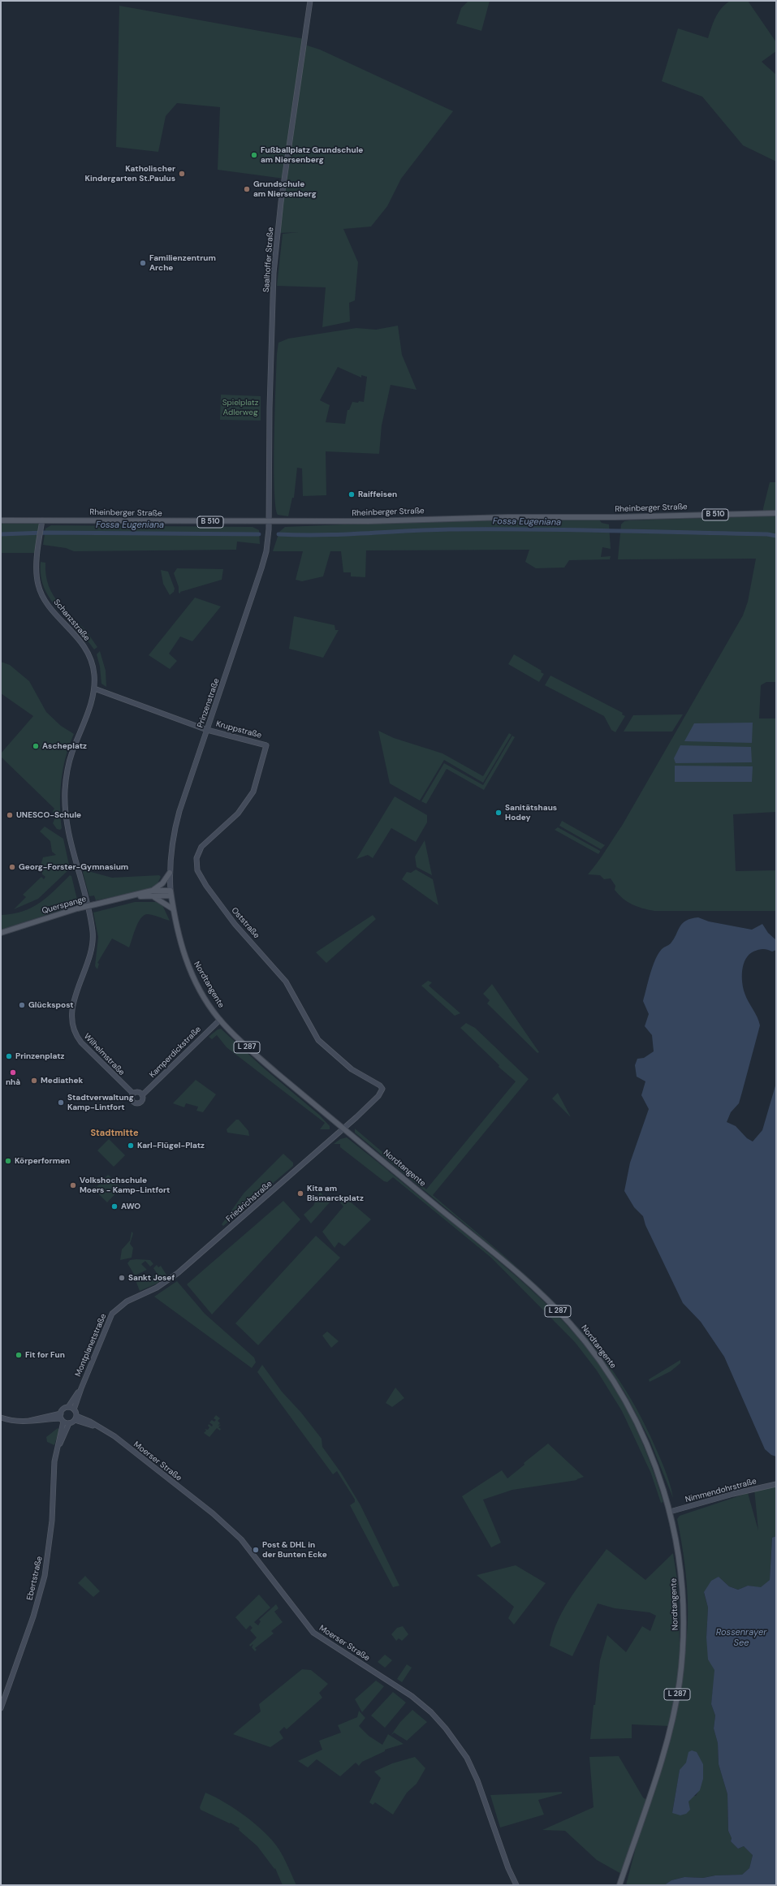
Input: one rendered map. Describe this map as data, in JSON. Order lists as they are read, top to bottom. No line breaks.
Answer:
{"streets":{"main road":["Rheinberger Straße","B 510","Querspange","Nordtangente","L 287"],"street":["Saalhoffer Straße","Schanzstraße","Prinzenstraße","Kruppstraße","Oststraße","Kamperdickstraße","Wilhelmstraße","Friedrichstraße","Montplanetstraße","Moerser Straße","Nimmendohrstraße","Ebertstraße"]},"crossings":[["Saalhoffer Straße","Rheinberger Straße"],["Saalhoffer Straße","Prinzenstraße"],["Rheinberger Straße","Schanzstraße"],["Rheinberger Straße","Prinzenstraße"],["Schanzstraße","Wilhelmstraße"],["Prinzenstraße","Kruppstraße"],["Prinzenstraße","Querspange"],["Prinzenstraße","Nordtangente"],["Kruppstraße","Oststraße"],["Querspange","Nordtangente"],["Oststraße","Friedrichstraße"],["Nordtangente","Kamperdickstraße"],["Nordtangente","Friedrichstraße"],["Nordtangente","Nimmendohrstraße"],["Kamperdickstraße","Wilhelmstraße"],["Friedrichstraße","Montplanetstraße"],["Montplanetstraße","Moerser Straße"],["Montplanetstraße","Ebertstraße"],["Moerser Straße","Ebertstraße"]],"districts":["Stadtmitte"],"water":["Fossa Eugeniana","Rossenrayer See"],"parks":["Spielplatz Adlerweg"],"places":["Fußballplatz Grundschule am Niersenberg","Katholischer Kindergarten St.Paulus","Grundschule am Niersenberg","Familienzentrum Arche","Raiffeisen","Ascheplatz","Sanitätshaus Hodey","UNESCO-Schule","Georg-Forster-Gymnasium","Glückspost","Prinzenplatz","nhà","Mediathek","Stadtverwaltung Kamp-Lintfort","Karl-Flügel-Platz","Körperformen","Volkshochschule Moers - Kamp-Lintfort","Kita am Bismarckplatz","AWO","Sankt Josef","Fit for Fun","Post & DHL in der Bunten Ecke"]}
